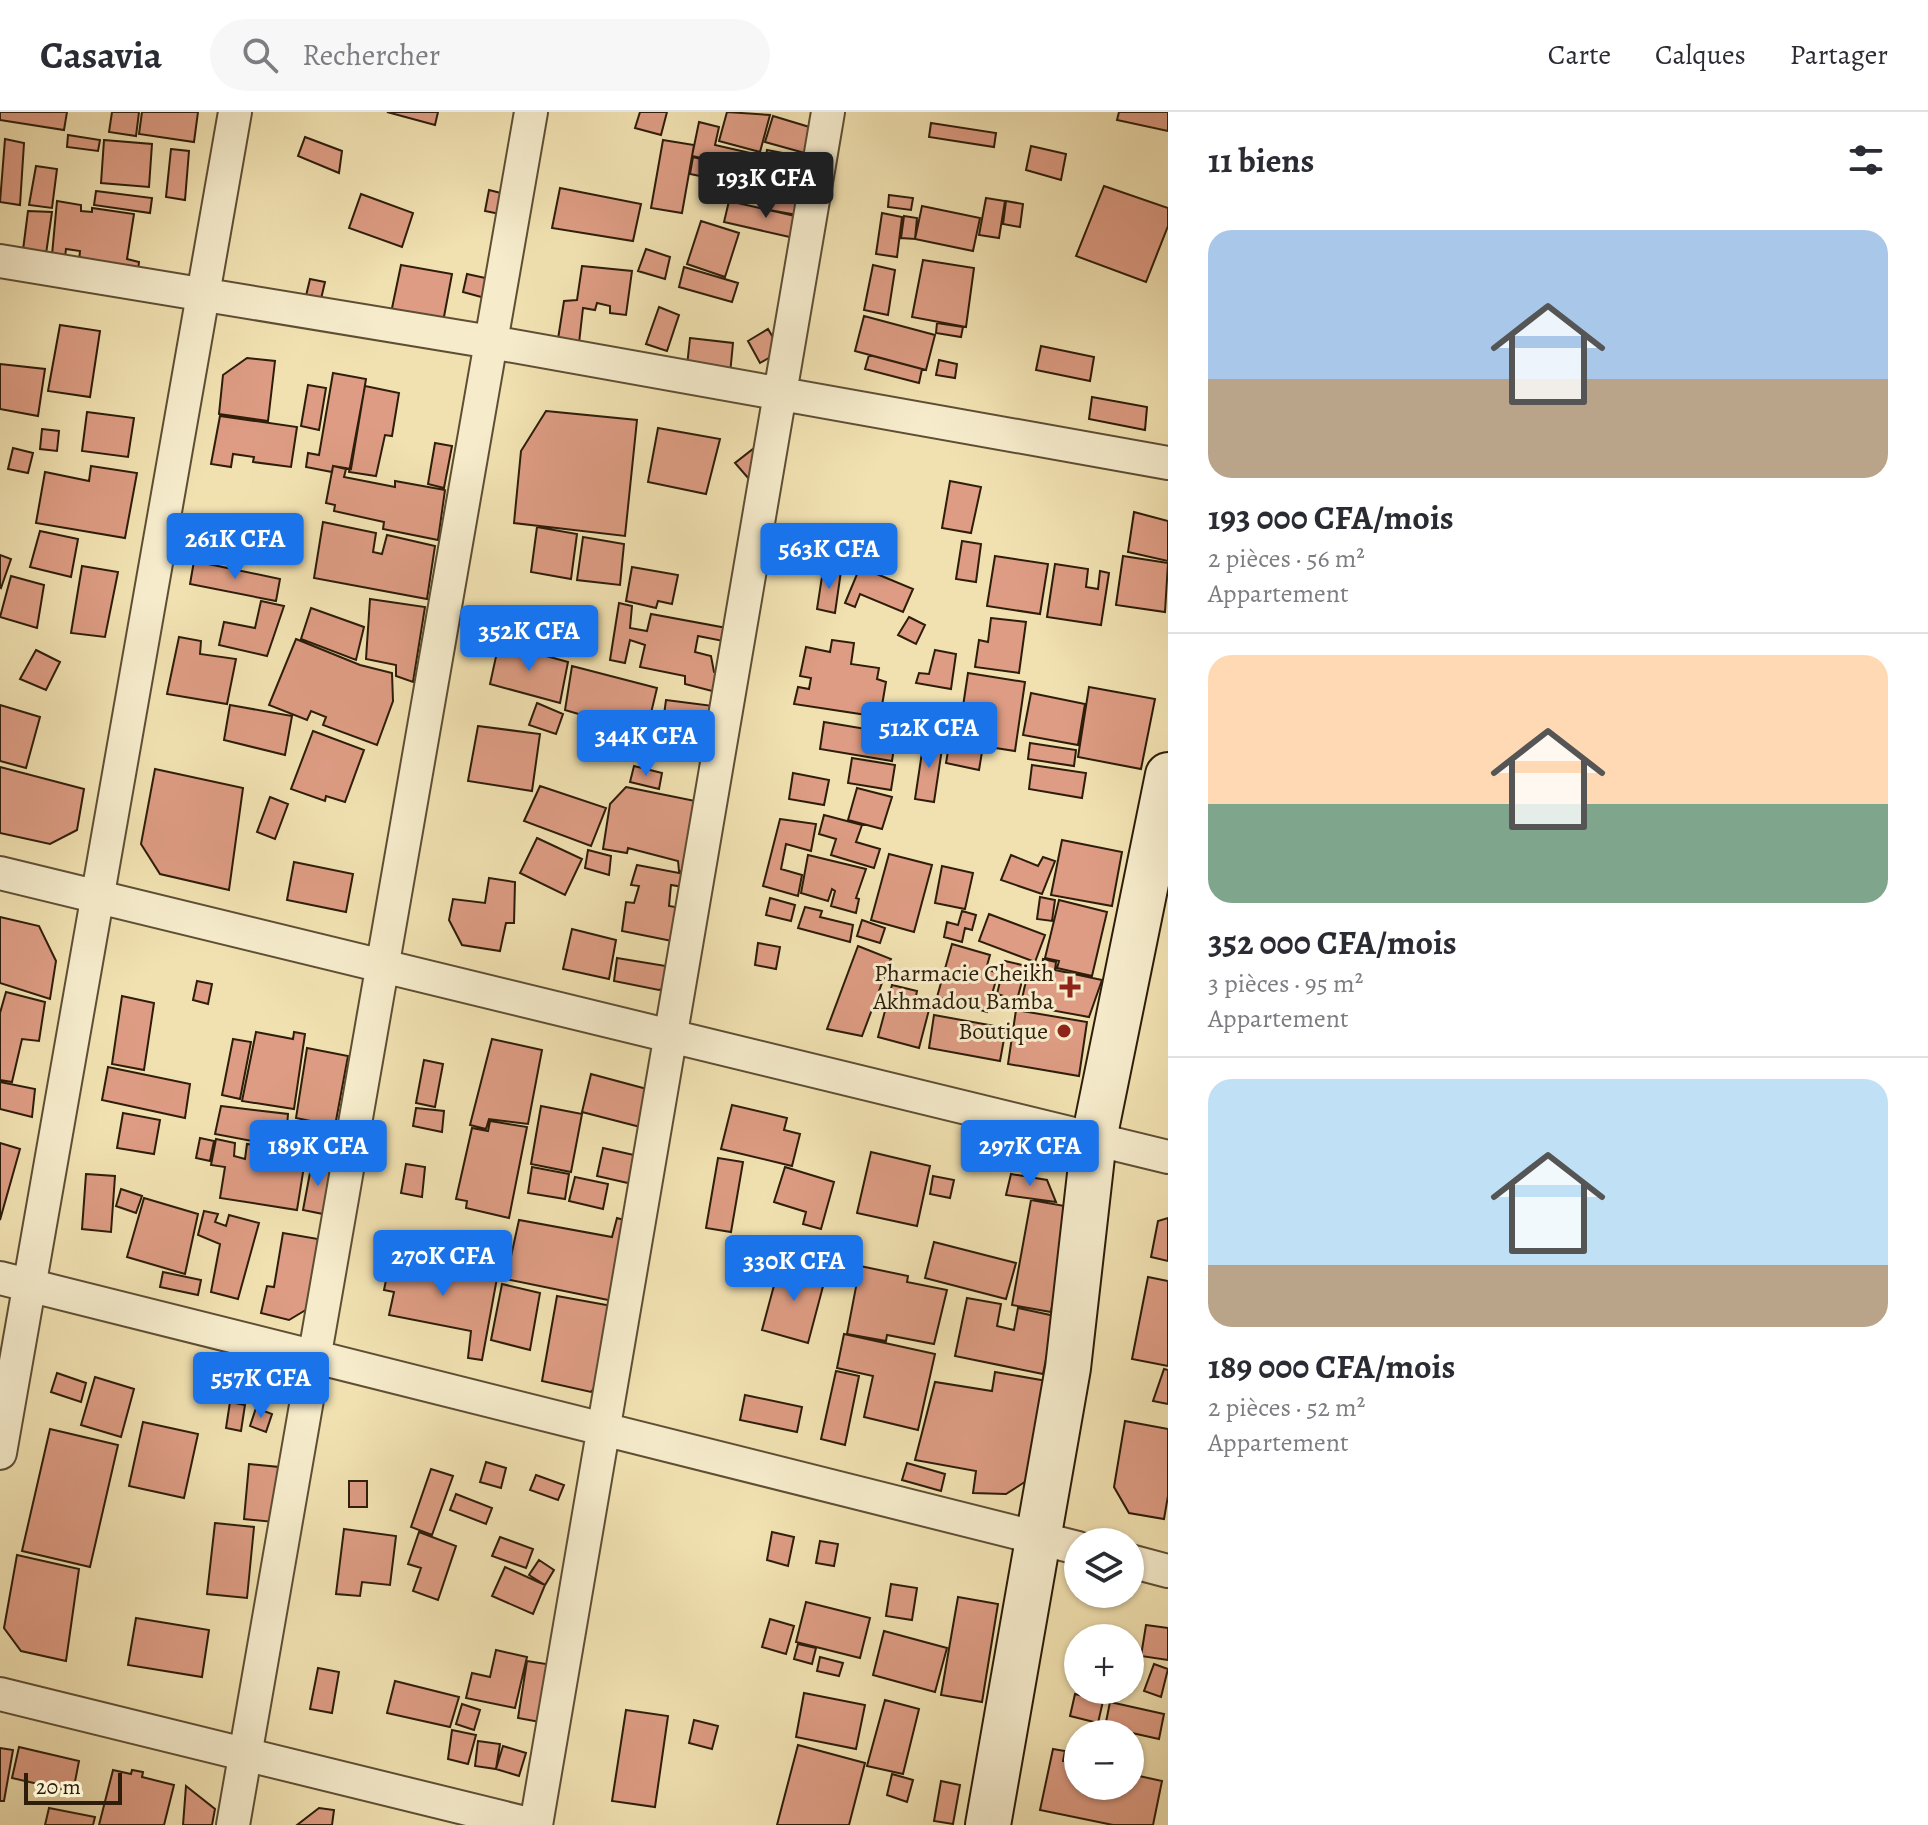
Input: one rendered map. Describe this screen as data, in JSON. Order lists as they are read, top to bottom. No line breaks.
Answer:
{"places":{"health":["Pharmacie Cheikh Akhmadou Bamba"],"other":["Boutique"]},"scale_bar":"20 m","page":{"header":"Casavia","search":"Rechercher","nav":["Carte","Calques","Partager"],"heading":"11 biens","price":["193K CFA","261K CFA","563K CFA","352K CFA","512K CFA","344K CFA","189K CFA","297K CFA","270K CFA","330K CFA","557K CFA"],"list":[{"name":"193 000 CFA/mois","note":"2 pièces · 56 m² · Appartement"},{"name":"352 000 CFA/mois","note":"3 pièces · 95 m² · Appartement"},{"name":"189 000 CFA/mois","note":"2 pièces · 52 m² · Appartement"}],"map_buttons":["+","−"],"scale":"20 m"}}
